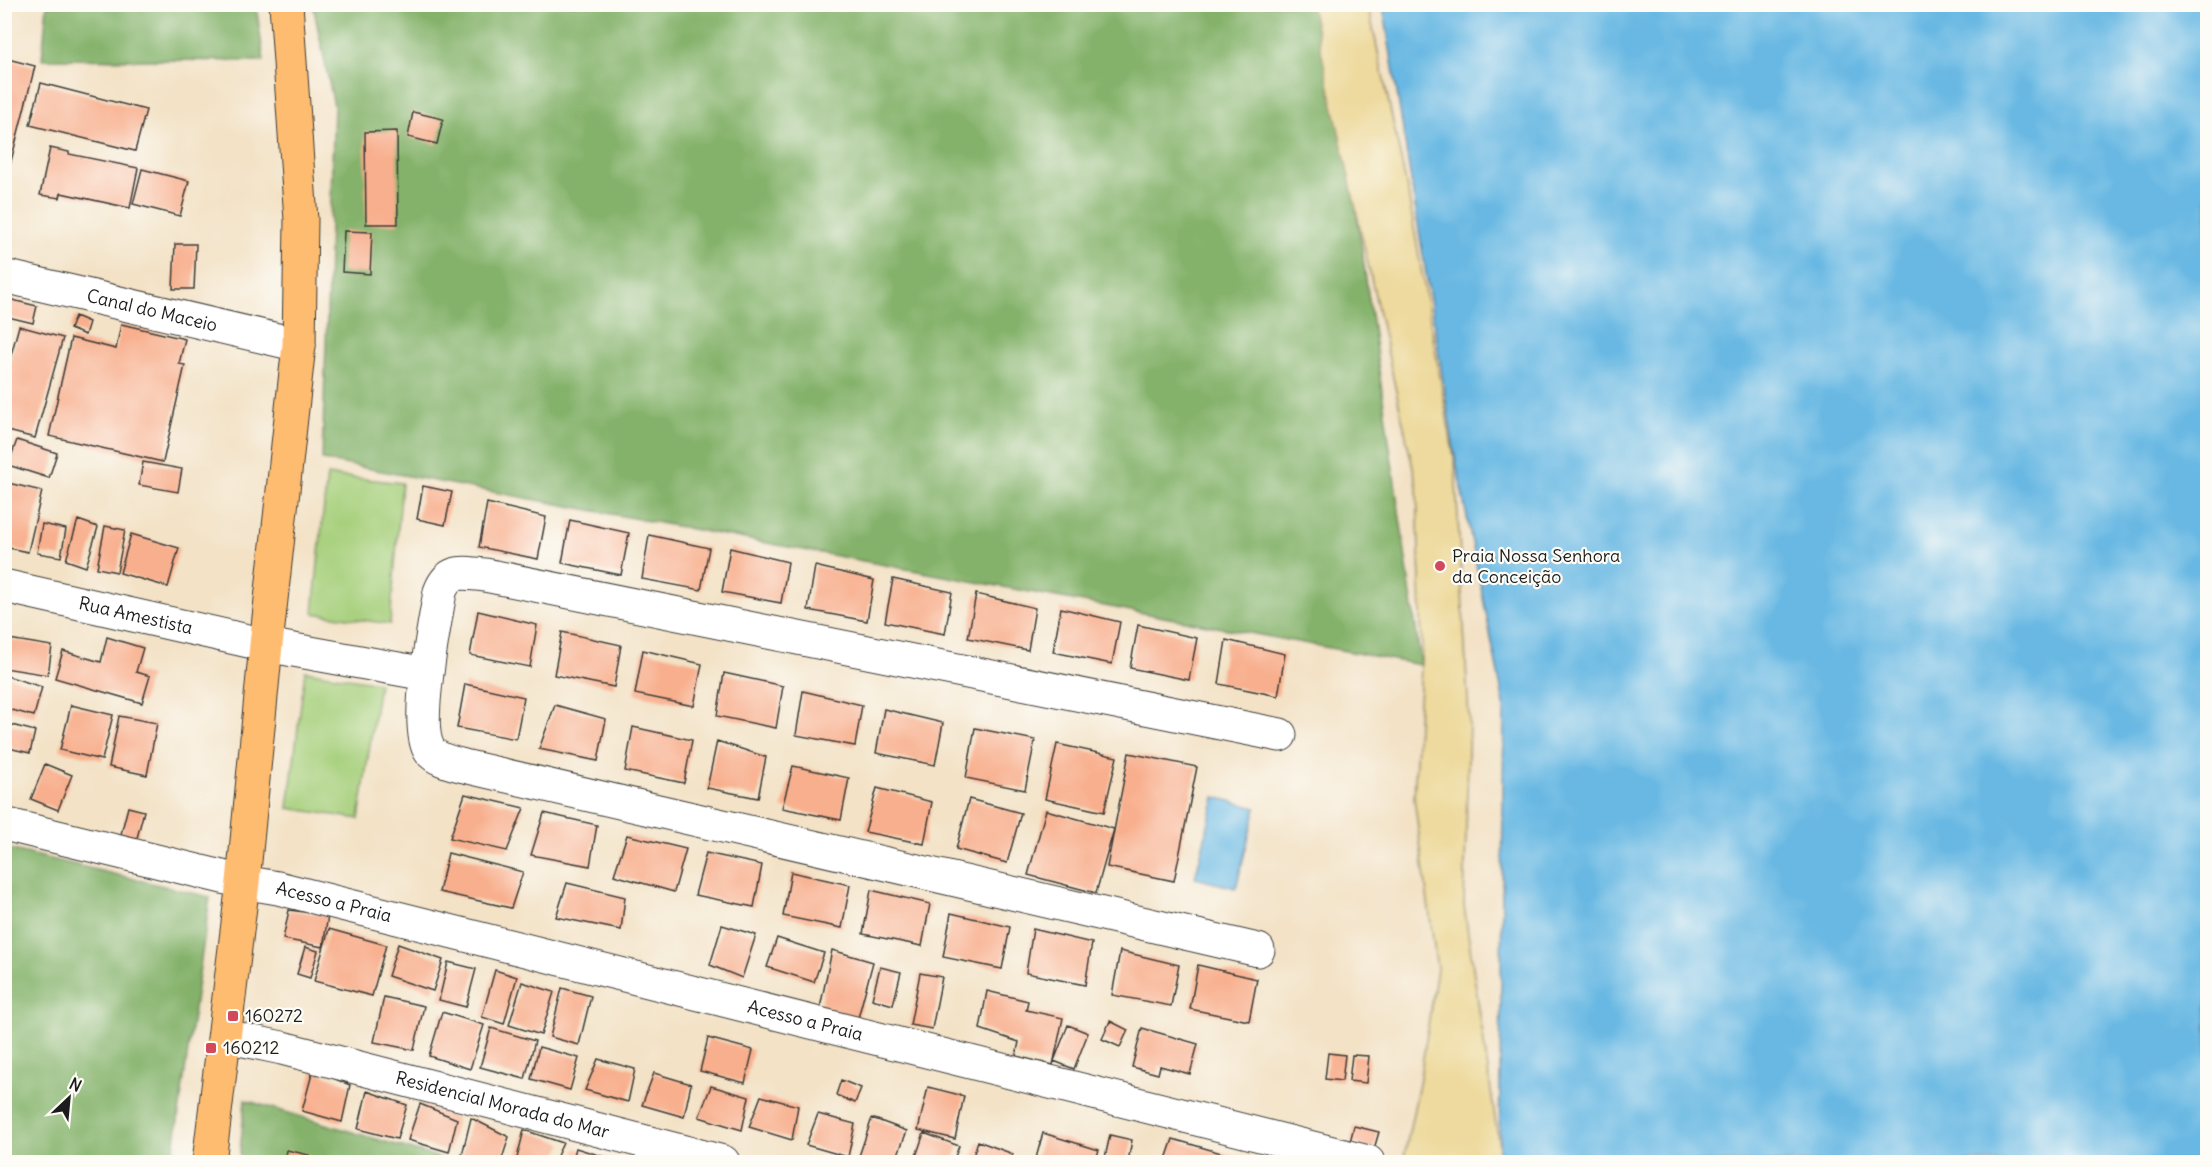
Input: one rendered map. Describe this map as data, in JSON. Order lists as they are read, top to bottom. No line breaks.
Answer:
{"streets":{"street":["Canal do Maceio","Rua Amestista","Acesso a Praia","Residencial Morada do Mar"]},"places":{"other":["Praia Nossa Senhora da Conceição"],"transit":["160272","160212"]},"north":"top right"}
